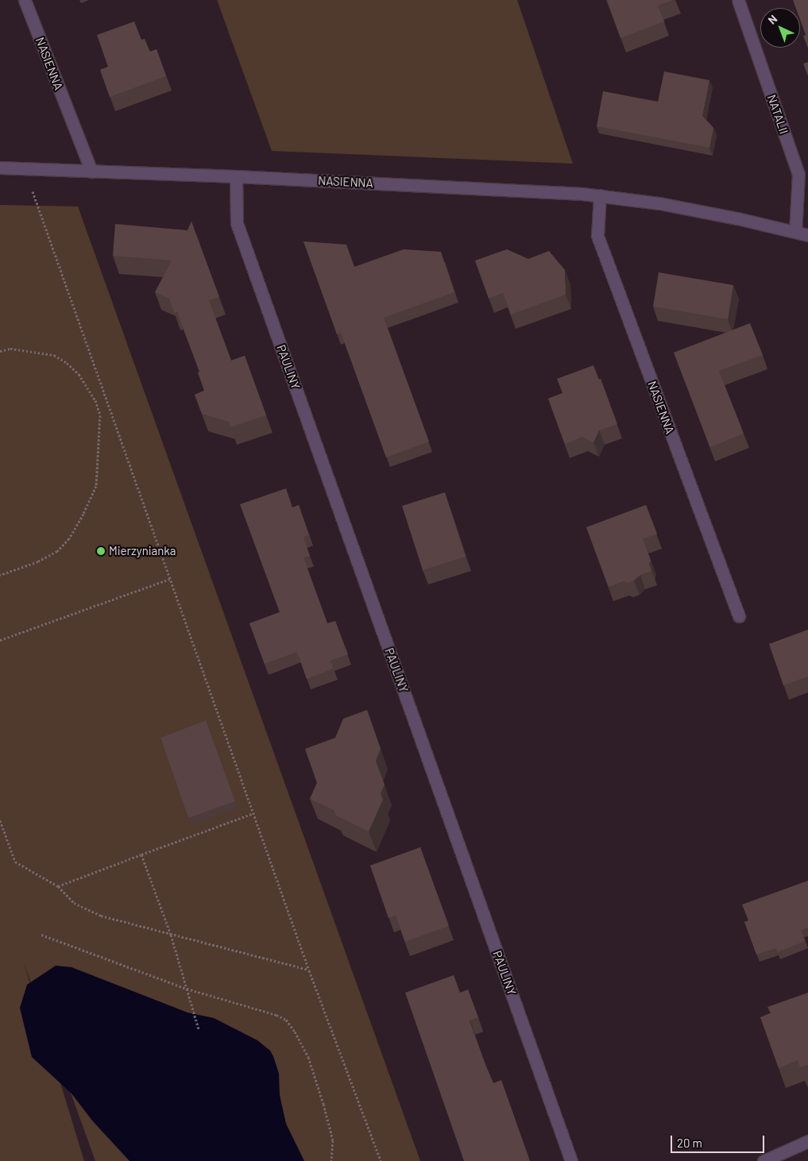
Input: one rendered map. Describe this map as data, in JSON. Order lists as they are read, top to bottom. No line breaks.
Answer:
{"streets":{"street":["NASIENNA","NATALII","PAULINY"]},"crossings":[["NASIENNA","NATALII"],["NASIENNA","PAULINY"]],"places":["Mierzynianka"],"scale_bar":"20 m","north":"top left"}
